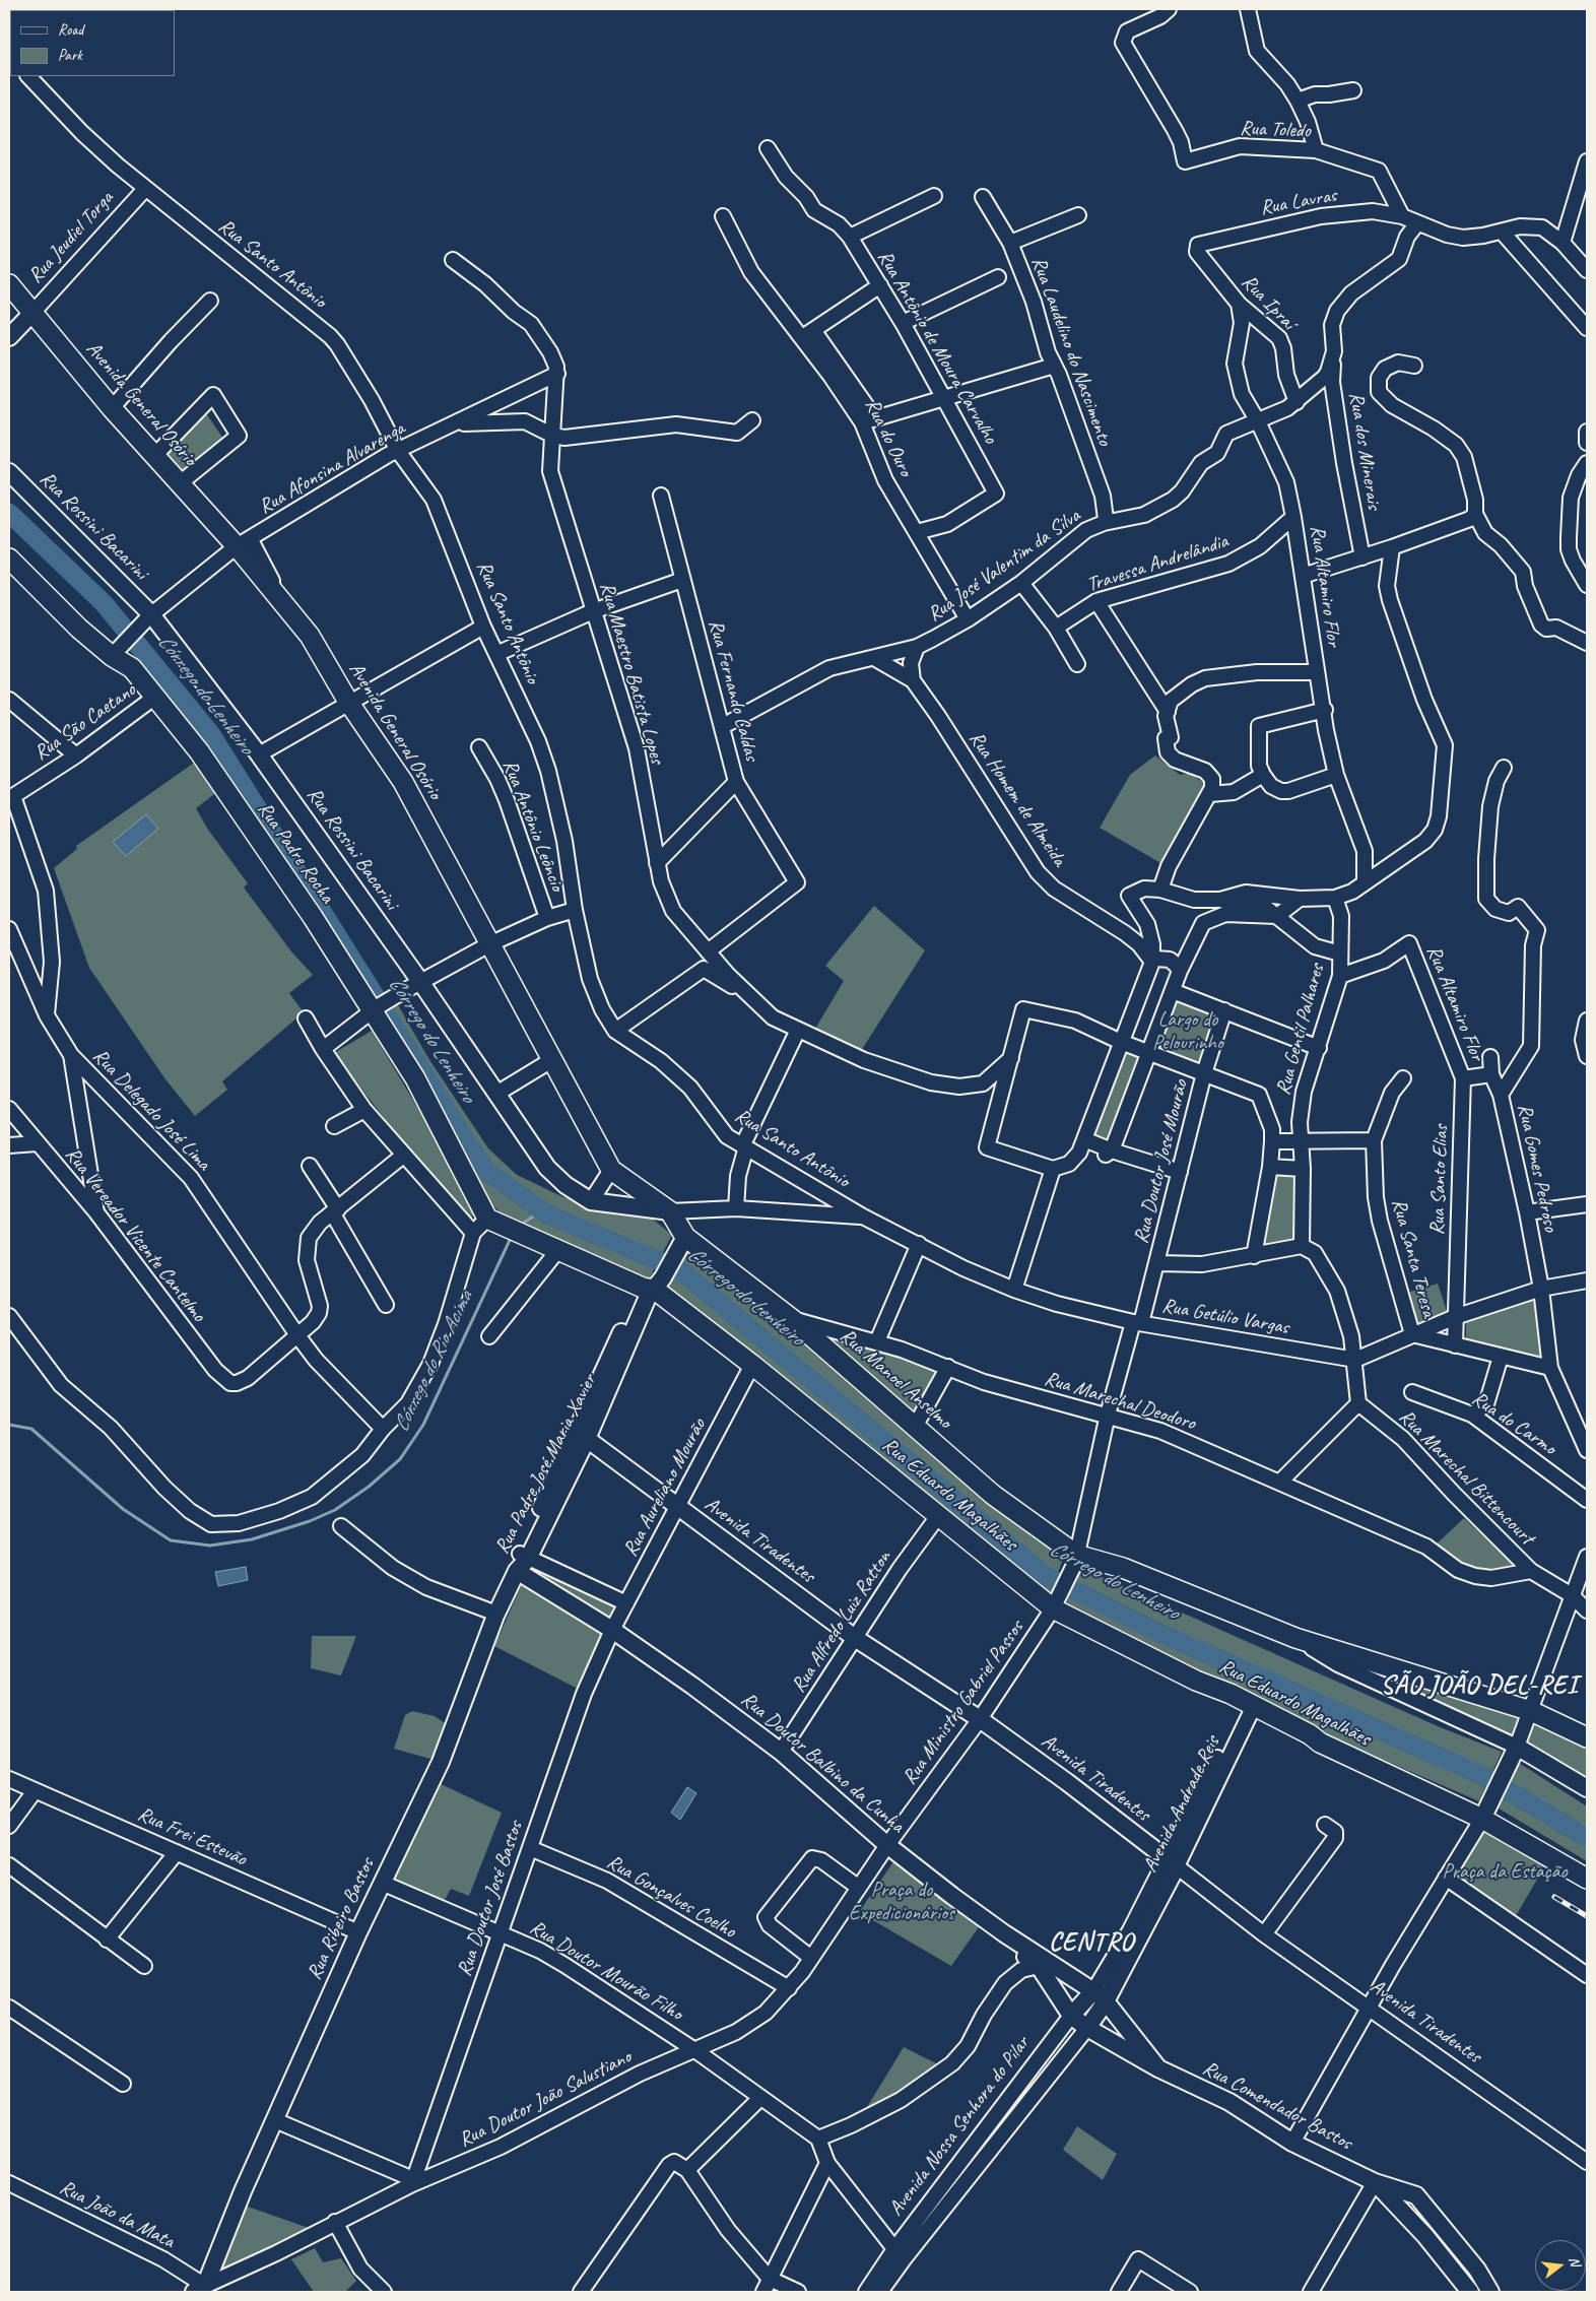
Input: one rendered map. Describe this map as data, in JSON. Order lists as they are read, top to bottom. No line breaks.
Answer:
{"streets":{"highway":["Avenida General Osório","Rua Padre Rocha","Rua Manoel Anselmo","Rua Eduardo Magalhães"],"main road":["Rua Jeudiel Torga","Rua Rossini Bacarini","Rua Padre José Maria Xavier","Avenida Tiradentes","Rua Doutor Balbino da Cunha","Avenida Andrade Reis","Rua Ribeiro Bastos","Rua Comendador Bastos","Avenida Nossa Senhora do Pilar"],"street":["Rua Toledo","Rua Lavras","Rua Santo Antônio","Rua Ipraí","Rua Antônio de Moura Carvalho","Rua Laudelino do Nascimento","Rua do Ouro","Rua dos Minerais","Rua Afonsina Alvarenga","Travessa Andrelândia","Rua José Valentim da Silva","Rua Altamiro Flor","Rua Maestro Batista Lopes","Rua Fernando Caldas","Rua São Caetano","Rua Homem de Almeida","Rua Antônio Leôncio","Rua Gentil Palhares","Rua Delegado José Lima","Rua Doutor José Mourão","Rua Gomes Pedroso","Rua Santo Elias","Rua Vereador Vicente Cantelmo","Rua Santa Teresa","Rua Getúlio Vargas","Rua Marechal Deodoro","Rua do Carmo","Rua Marechal Bittencourt","Rua Aureliano Mourão","Rua Alfredo Luiz Ratton","Rua Ministro Gabriel Passos","Rua Frei Estevão","Rua Gonçalves Coelho","Rua Doutor José Bastos","Rua Doutor Mourão Filho","Rua Doutor João Salustiano","Rua João da Mata"]},"crossings":[["Rua Toledo","Rua Lavras"],["Rua Lavras","Rua Ipraí"],["Rua Lavras","Rua José Valentim da Silva"],["Rua Jeudiel Torga","Rua Santo Antônio"],["Rua Jeudiel Torga","Avenida General Osório"],["Rua Santo Antônio","Rua Afonsina Alvarenga"],["Rua Santo Antônio","Rua Getúlio Vargas"],["Rua Ipraí","Rua José Valentim da Silva"],["Rua Ipraí","Rua Altamiro Flor"],["Rua Antônio de Moura Carvalho","Rua do Ouro"],["Rua Laudelino do Nascimento","Rua José Valentim da Silva"],["Avenida General Osório","Rua Afonsina Alvarenga"],["Avenida General Osório","Rua Rossini Bacarini"],["Avenida General Osório","Rua Manoel Anselmo"],["Avenida General Osório","Rua Padre José Maria Xavier"],["Rua do Ouro","Rua José Valentim da Silva"],["Rua dos Minerais","Rua José Valentim da Silva"],["Rua Afonsina Alvarenga","Rua Rossini Bacarini"],["Rua Afonsina Alvarenga","Rua Maestro Batista Lopes"],["Rua Afonsina Alvarenga","Rua Padre Rocha"],["Travessa Andrelândia","Rua Altamiro Flor"],["Rua José Valentim da Silva","Rua Altamiro Flor"],["Rua José Valentim da Silva","Rua Fernando Caldas"],["Rua Altamiro Flor","Rua Gentil Palhares"],["Rua Altamiro Flor","Rua Santo Elias"],["Rua Maestro Batista Lopes","Rua Fernando Caldas"],["Rua São Caetano","Rua Padre Rocha"],["Rua São Caetano","Rua Delegado José Lima"],["Rua Padre Rocha","Rua Eduardo Magalhães"],["Rua Delegado José Lima","Rua Vereador Vicente Cantelmo"],["Rua Doutor José Mourão","Rua Getúlio Vargas"],["Rua Doutor José Mourão","Rua Marechal Deodoro"],["Rua Doutor José Mourão","Rua Ministro Gabriel Passos"],["Rua Manoel Anselmo","Rua Marechal Deodoro"],["Rua Manoel Anselmo","Rua Padre José Maria Xavier"],["Rua Manoel Anselmo","Rua Ministro Gabriel Passos"],["Rua Marechal Deodoro","Rua Marechal Bittencourt"],["Rua Marechal Deodoro","Rua Ministro Gabriel Passos"],["Rua Padre José Maria Xavier","Rua Eduardo Magalhães"],["Rua Padre José Maria Xavier","Avenida Tiradentes"],["Rua Padre José Maria Xavier","Rua Doutor Balbino da Cunha"],["Rua Padre José Maria Xavier","Rua Ribeiro Bastos"],["Rua Aureliano Mourão","Rua Eduardo Magalhães"],["Rua Aureliano Mourão","Avenida Tiradentes"],["Rua Aureliano Mourão","Rua Doutor Balbino da Cunha"],["Rua Aureliano Mourão","Rua Doutor José Bastos"],["Rua Eduardo Magalhães","Rua Alfredo Luiz Ratton"],["Rua Eduardo Magalhães","Rua Ministro Gabriel Passos"],["Rua Eduardo Magalhães","Avenida Andrade Reis"],["Avenida Tiradentes","Rua Alfredo Luiz Ratton"],["Avenida Tiradentes","Rua Ministro Gabriel Passos"],["Avenida Tiradentes","Avenida Andrade Reis"],["Rua Alfredo Luiz Ratton","Rua Doutor Balbino da Cunha"],["Rua Ministro Gabriel Passos","Rua Doutor Balbino da Cunha"],["Rua Ministro Gabriel Passos","Rua Doutor João Salustiano"],["Rua Doutor Balbino da Cunha","Rua Doutor José Bastos"],["Rua Doutor Balbino da Cunha","Rua Ribeiro Bastos"],["Rua Doutor Balbino da Cunha","Rua Comendador Bastos"],["Avenida Andrade Reis","Rua Comendador Bastos"],["Avenida Andrade Reis","Avenida Nossa Senhora do Pilar"],["Rua Frei Estevão","Rua Ribeiro Bastos"],["Rua Gonçalves Coelho","Rua Doutor José Bastos"],["Rua Gonçalves Coelho","Rua Doutor João Salustiano"],["Rua Doutor José Bastos","Rua Doutor Mourão Filho"],["Rua Doutor José Bastos","Rua Doutor João Salustiano"],["Rua Ribeiro Bastos","Rua Doutor Mourão Filho"],["Rua Ribeiro Bastos","Rua Doutor João Salustiano"],["Rua Ribeiro Bastos","Rua João da Mata"],["Rua Doutor Mourão Filho","Rua Doutor João Salustiano"],["Rua Doutor João Salustiano","Rua João da Mata"],["Rua Comendador Bastos","Avenida Nossa Senhora do Pilar"]],"districts":["SÃO JOÃO DEL-REI","CENTRO"],"water":["Córrego do Lenheiro","Córrego do Rio Acima"],"parks":["Largo do Pelourinho","Praça da Estação","Praça do Expedicionários"],"legend":["Road","Park"],"north":"right"}
